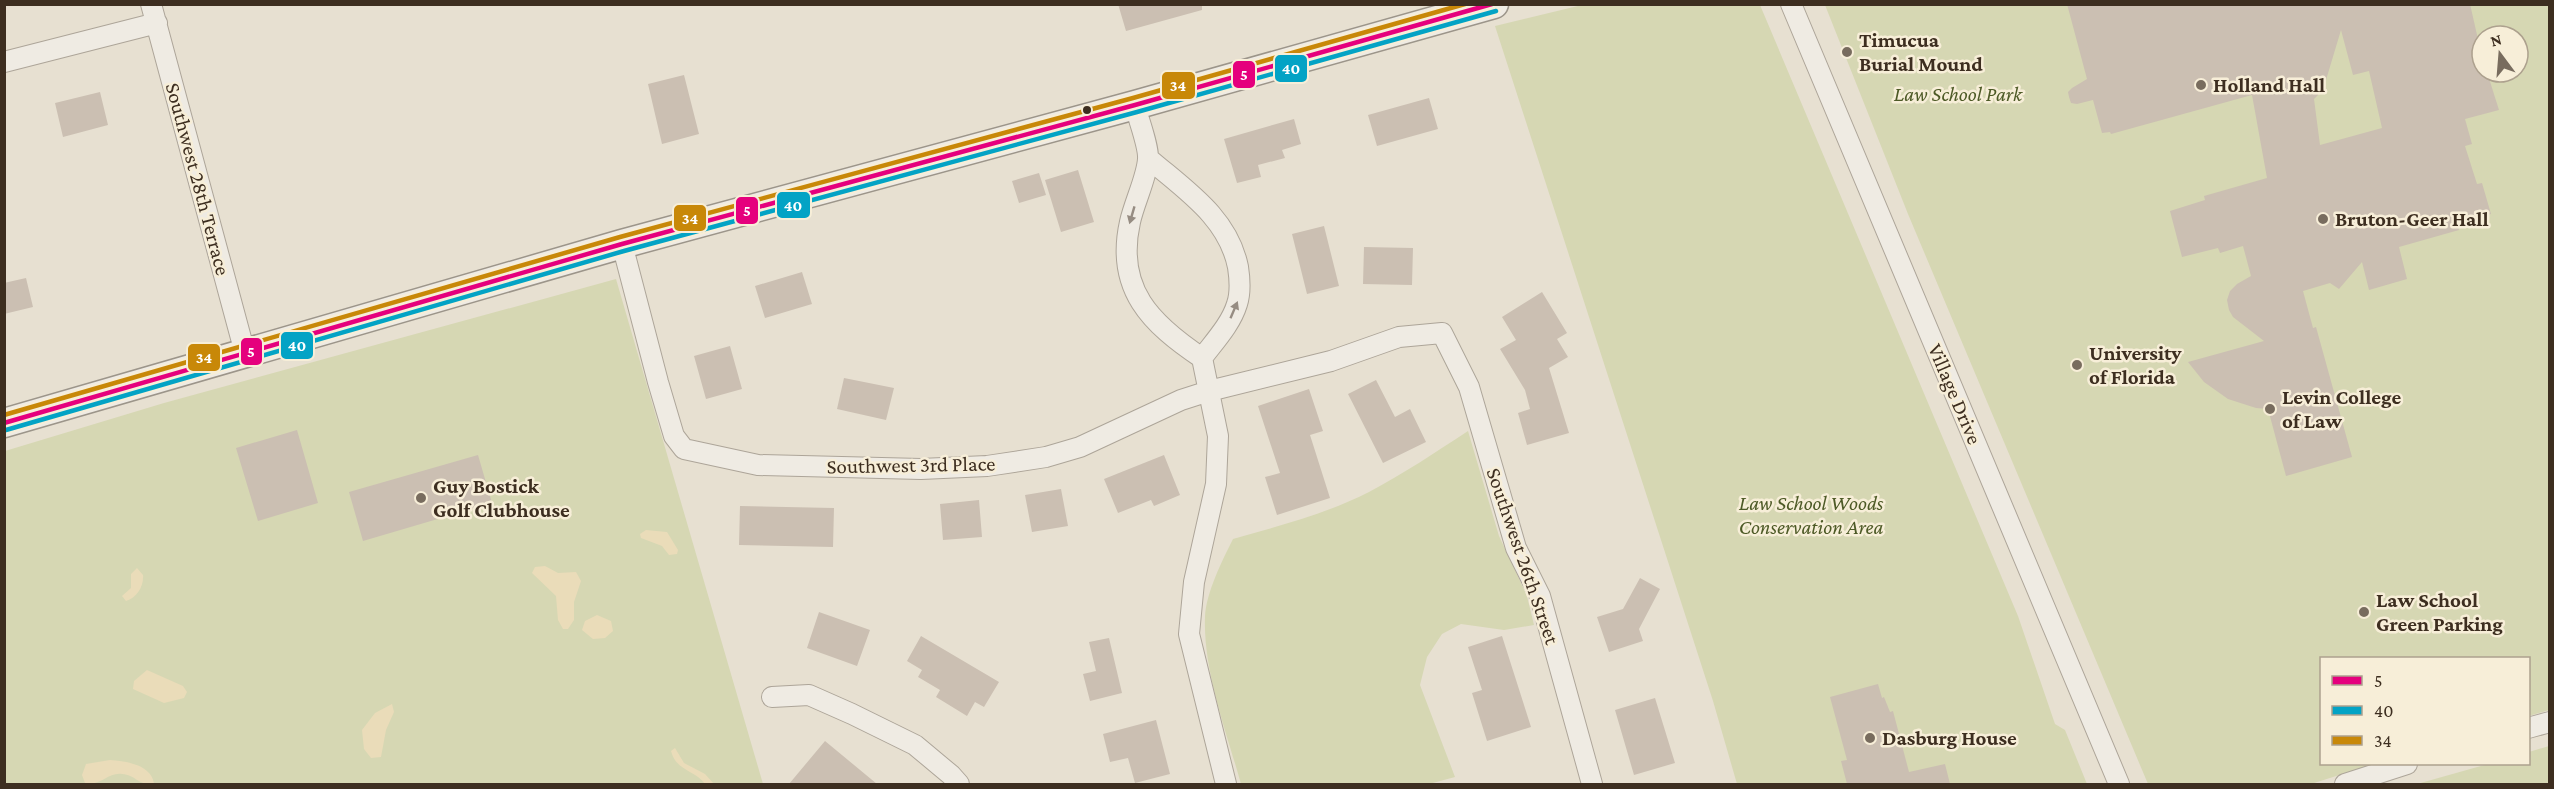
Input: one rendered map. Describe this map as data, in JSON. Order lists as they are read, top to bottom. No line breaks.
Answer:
{"streets":{"street":["Southwest 28th Terrace","Village Drive","Southwest 3rd Place","Southwest 26th Street"]},"crossings":[["Southwest 3rd Place","Southwest 26th Street"]],"parks":["Law School Park","Law School Woods Conservation Area"],"places":["Timucua Burial Mound","Holland Hall","Bruton-Geer Hall","University of Florida","Levin College of Law","Guy Bostick Golf Clubhouse","Law School Green Parking","Dasburg House"],"lines":["transit line 5","transit line 34","transit line 40"],"legend":["5","40","34"],"north":"top"}
